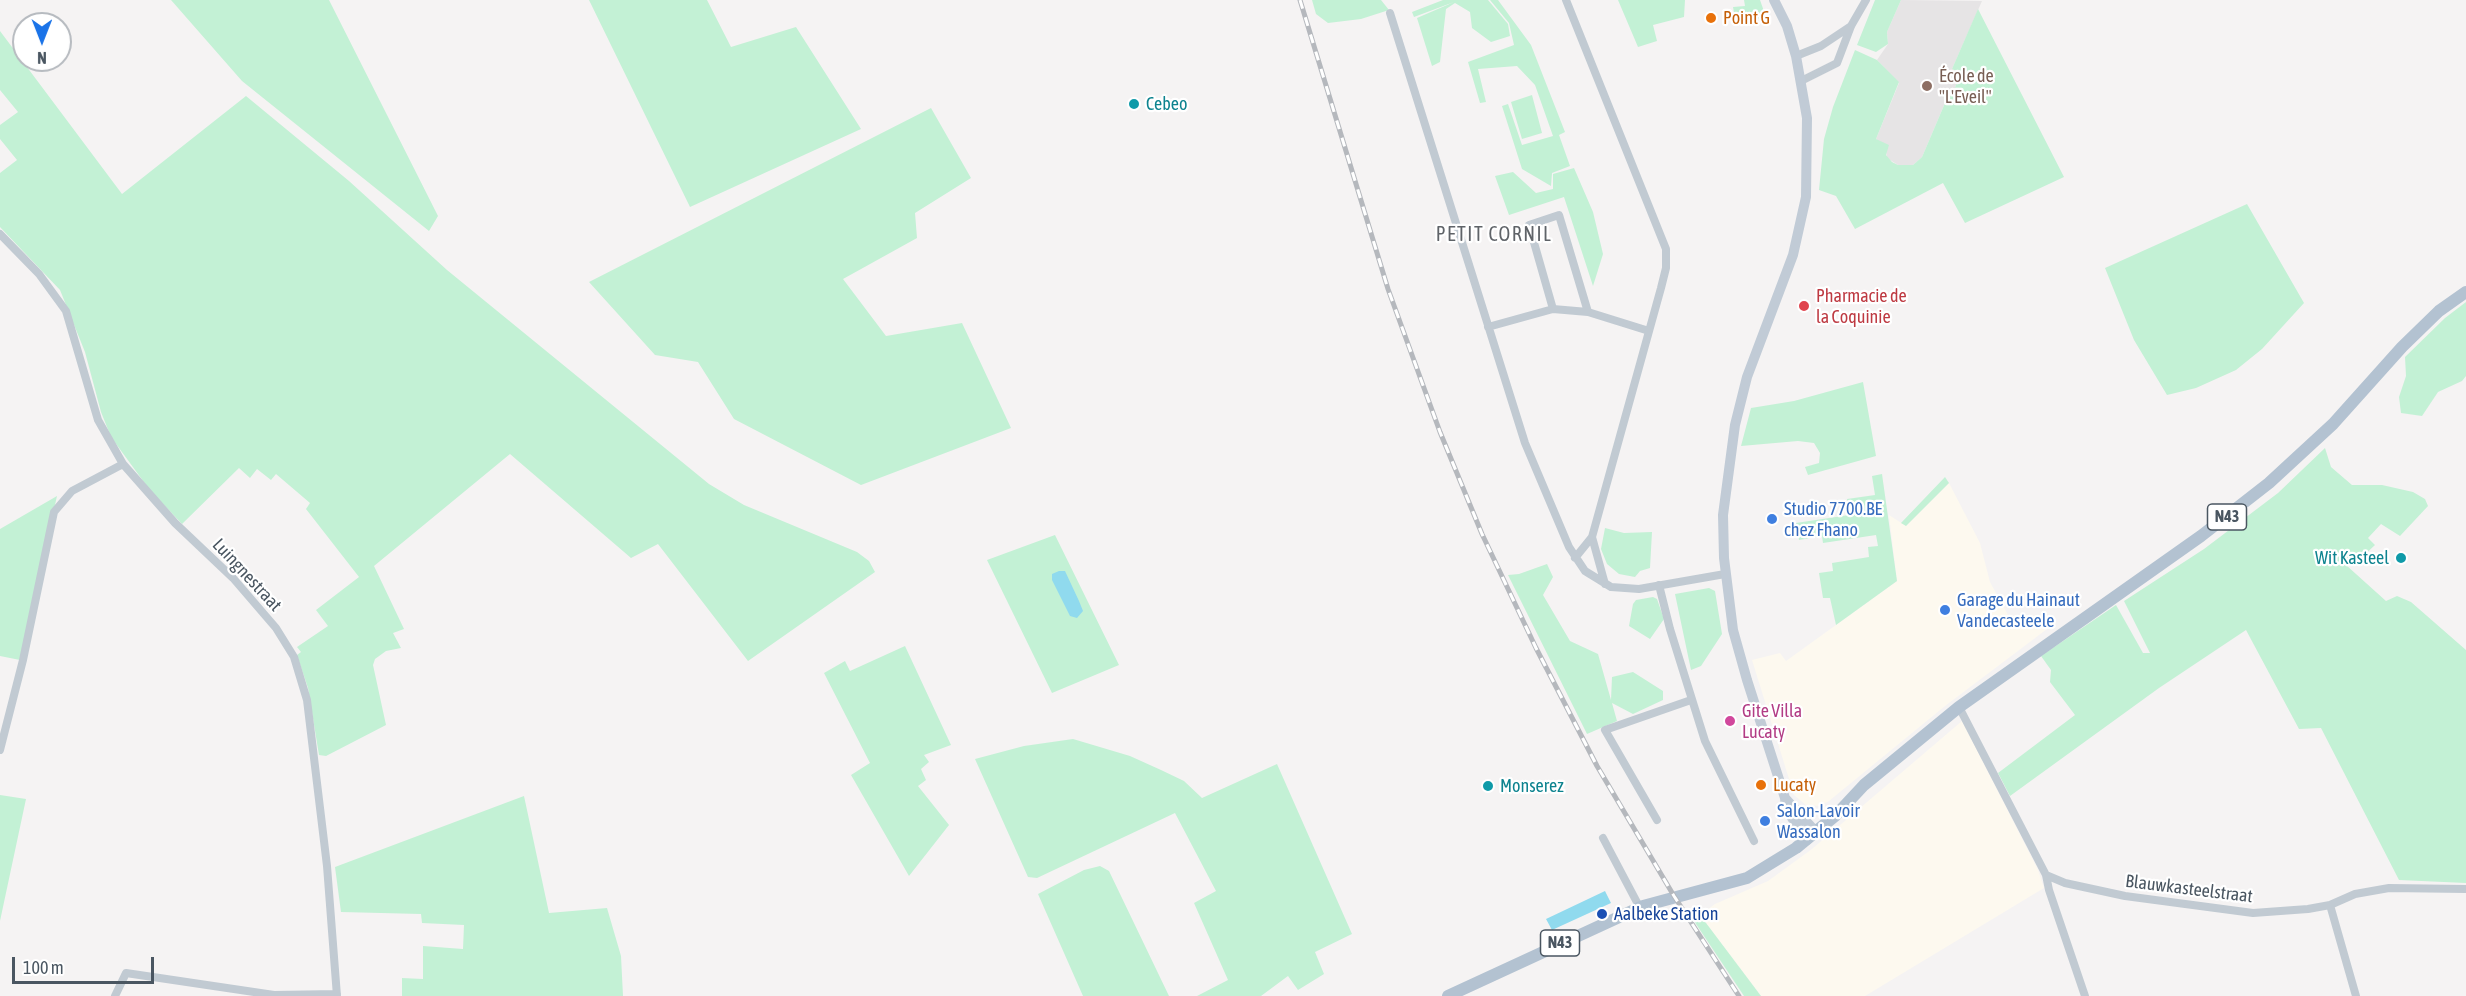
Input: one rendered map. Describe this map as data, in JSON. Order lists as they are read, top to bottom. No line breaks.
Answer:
{"streets":{"main road":["N43"],"street":["Luingnestraat","Blauwkasteelstraat"]},"districts":["PETIT CORNIL"],"places":["Point G","École de \"L'Eveil\"","Cebeo","Pharmacie de la Coquinie","Studio 7700.BE chez Fhano","Wit Kasteel","Garage du Hainaut Vandecasteele","Gite Villa Lucaty","Lucaty","Monserez","Salon-Lavoir Wassalon","Aalbeke Station"],"scale_bar":"100 m","north":"bottom"}
